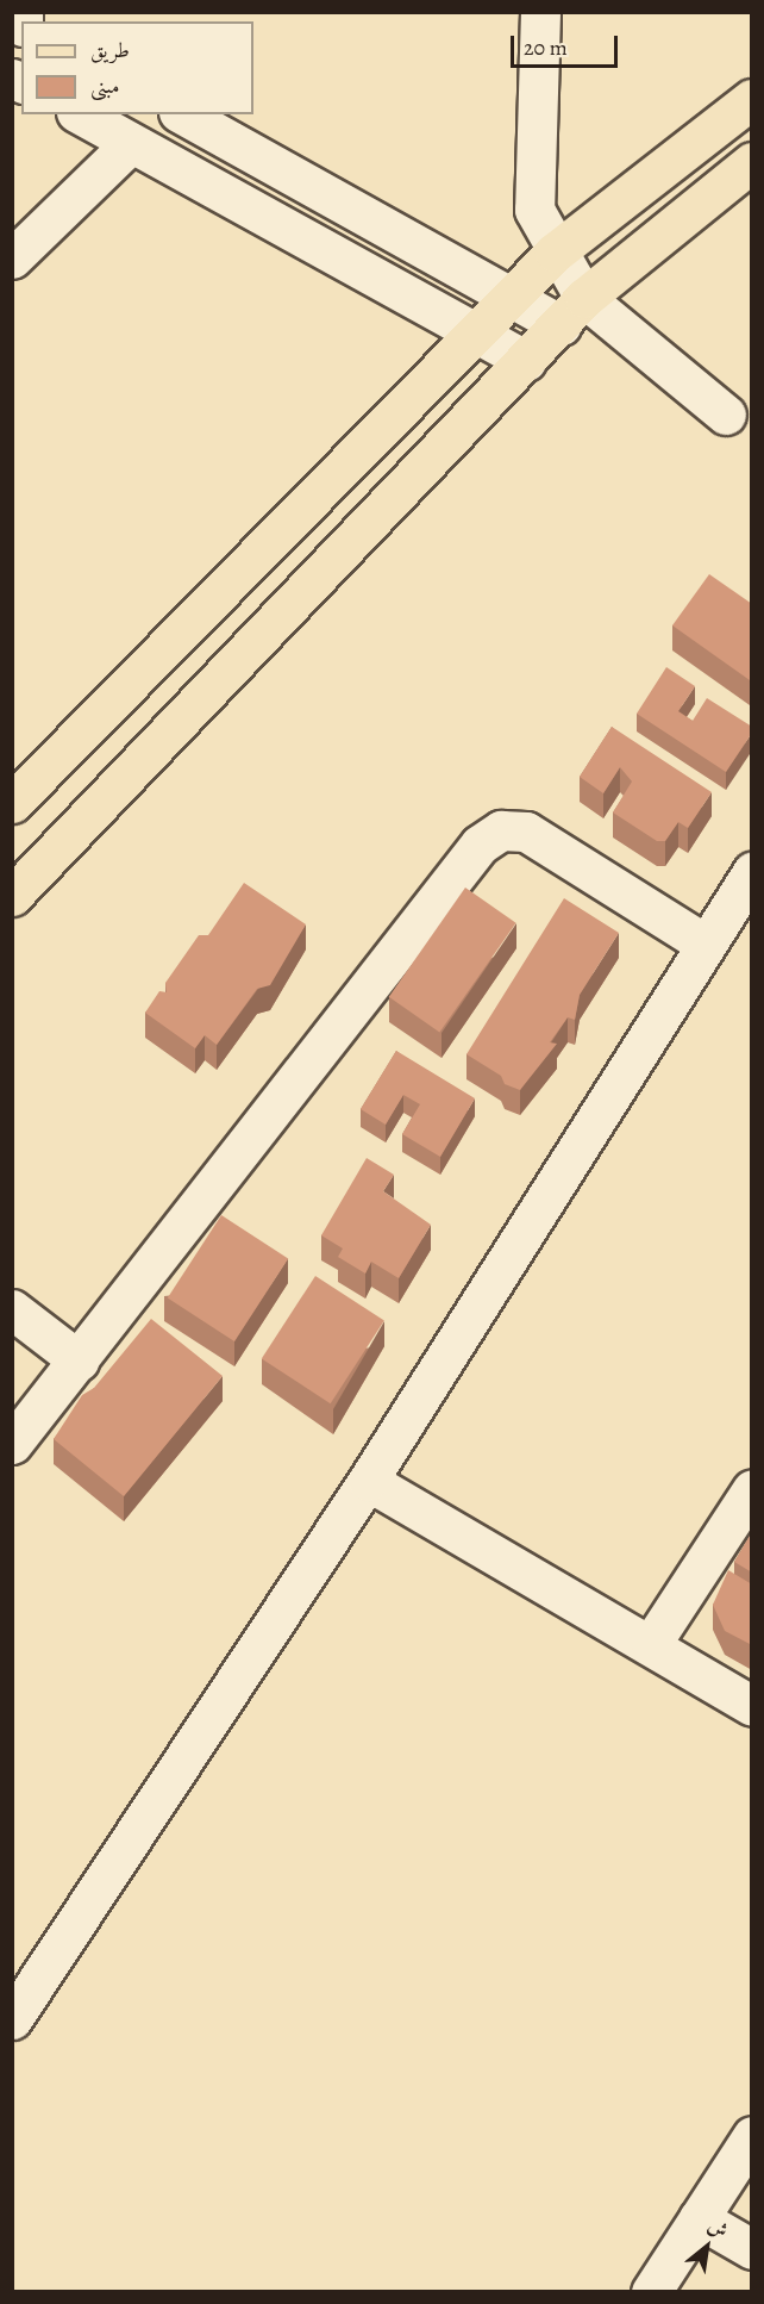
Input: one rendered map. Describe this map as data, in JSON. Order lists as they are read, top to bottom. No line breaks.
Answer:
{"legend":["طريق","مبنى"],"scale_bar":"20 m","north":"top right"}
